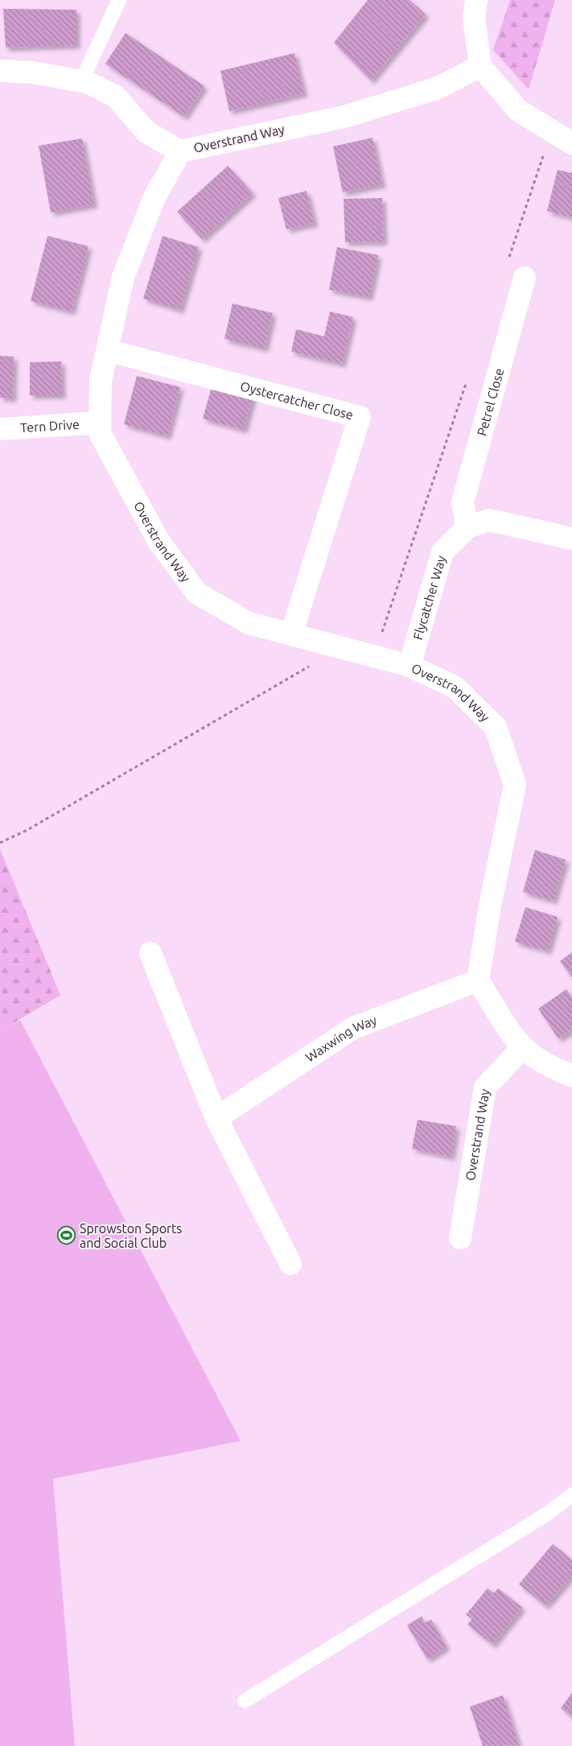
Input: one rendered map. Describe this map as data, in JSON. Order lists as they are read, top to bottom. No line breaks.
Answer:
{"streets":{"street":["Overstrand Way","Oystercatcher Close","Petrel Close","Tern Drive","Flycatcher Way","Waxwing Way"]},"crossings":[["Overstrand Way","Oystercatcher Close"],["Overstrand Way","Tern Drive"],["Overstrand Way","Flycatcher Way"],["Overstrand Way","Waxwing Way"],["Petrel Close","Flycatcher Way"]],"places":{"sports":["Sprowston Sports and Social Club"]}}
